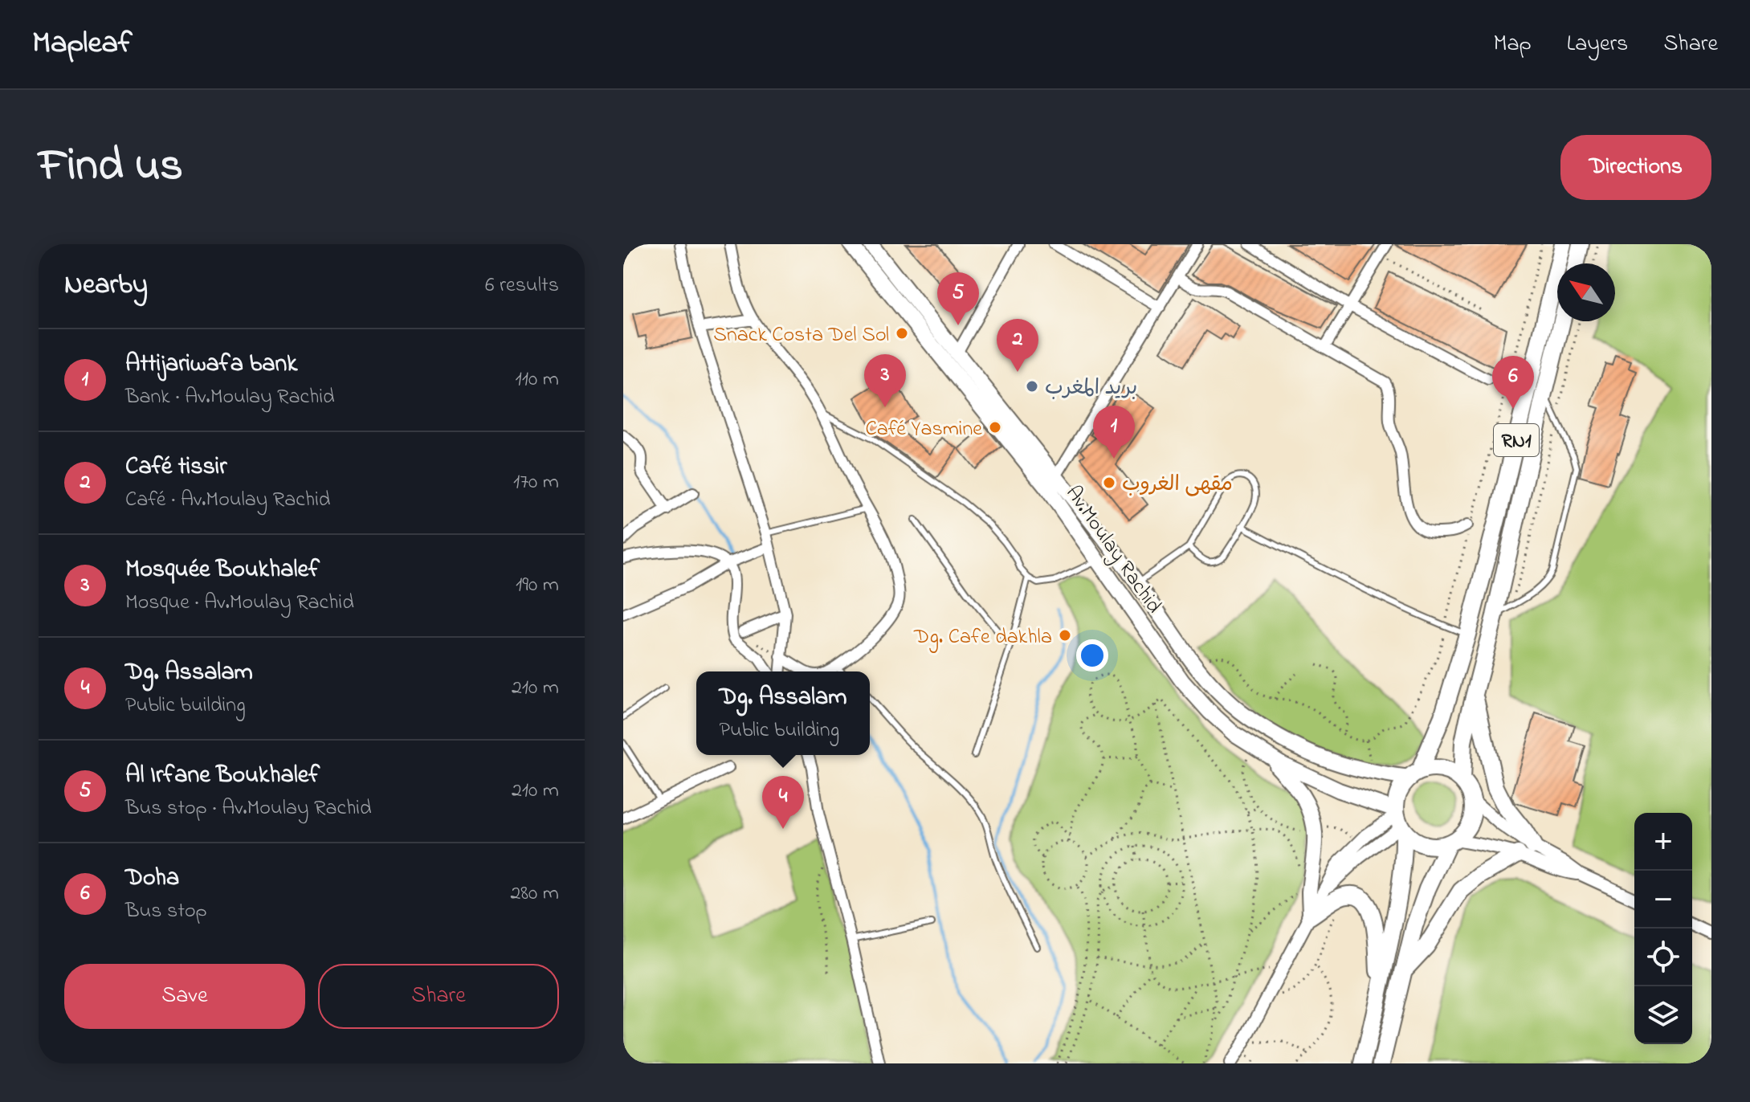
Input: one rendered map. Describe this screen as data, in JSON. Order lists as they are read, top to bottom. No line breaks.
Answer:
{"streets":{"highway":["RN1"],"main road":["Av.Moulay Rachid"]},"crossings":[["RN1","Av.Moulay Rachid"]],"places":["Snack Costa Del Sol","بريد المغرب","Café Yasmine","مقهى الغروب","Dg. Cafe dakhla"],"north":"top left","page":{"header":"Mapleaf","nav":["Map","Layers","Share"],"title":"Find us","buttons":["Directions",["Save","Share"]],"heading":["Nearby","6 results"],"pins":["5","2","3","6","1","4"],"list":[{"mark":"1","name":"Attijariwafa bank","note":"Bank · Av.Moulay Rachid","value":"110 m"},{"mark":"2","name":"Café tissir","note":"Café · Av.Moulay Rachid","value":"170 m"},{"mark":"3","name":"Mosquée Boukhalef","note":"Mosque · Av.Moulay Rachid","value":"190 m"},{"mark":"4","name":"Dg. Assalam","note":"Public building","value":"210 m"},{"mark":"5","name":"Al Irfane Boukhalef","note":"Bus stop · Av.Moulay Rachid","value":"210 m"},{"mark":"6","name":"Doha","note":"Bus stop","value":"280 m"}],"popup":["Dg. Assalam","Public building"],"map_buttons":["+","−"]}}
